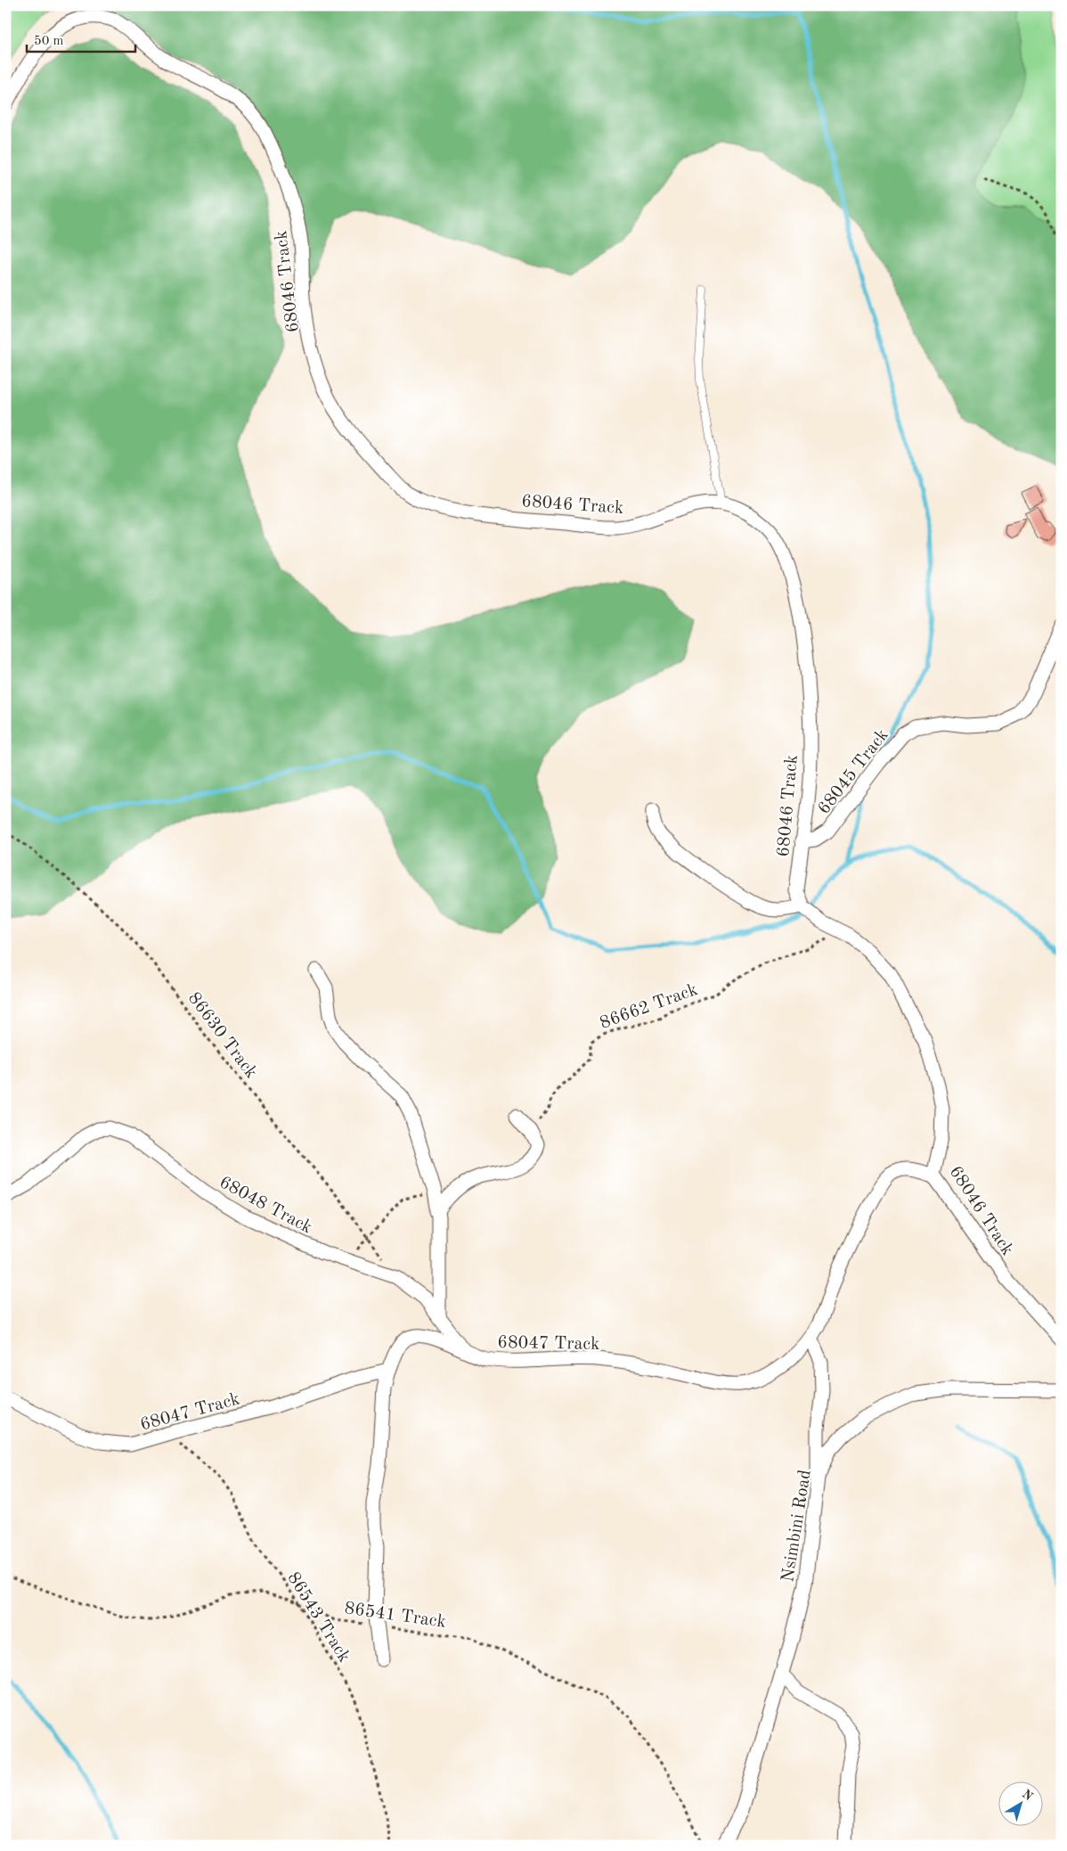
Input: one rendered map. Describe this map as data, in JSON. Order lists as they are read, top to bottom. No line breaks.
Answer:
{"streets":{"street":["68046 Track","68045 Track","68048 Track","68047 Track","Nsimbini Road"],"path":["86662 Track","86630 Track","86541 Track","86543 Track"]},"crossings":[["68046 Track","68045 Track"],["68046 Track","86662 Track"],["68046 Track","68047 Track"],["86630 Track","68048 Track"],["68048 Track","68047 Track"],["68047 Track","86543 Track"],["86541 Track","86543 Track"]],"scale_bar":"50 m","north":"top right"}
